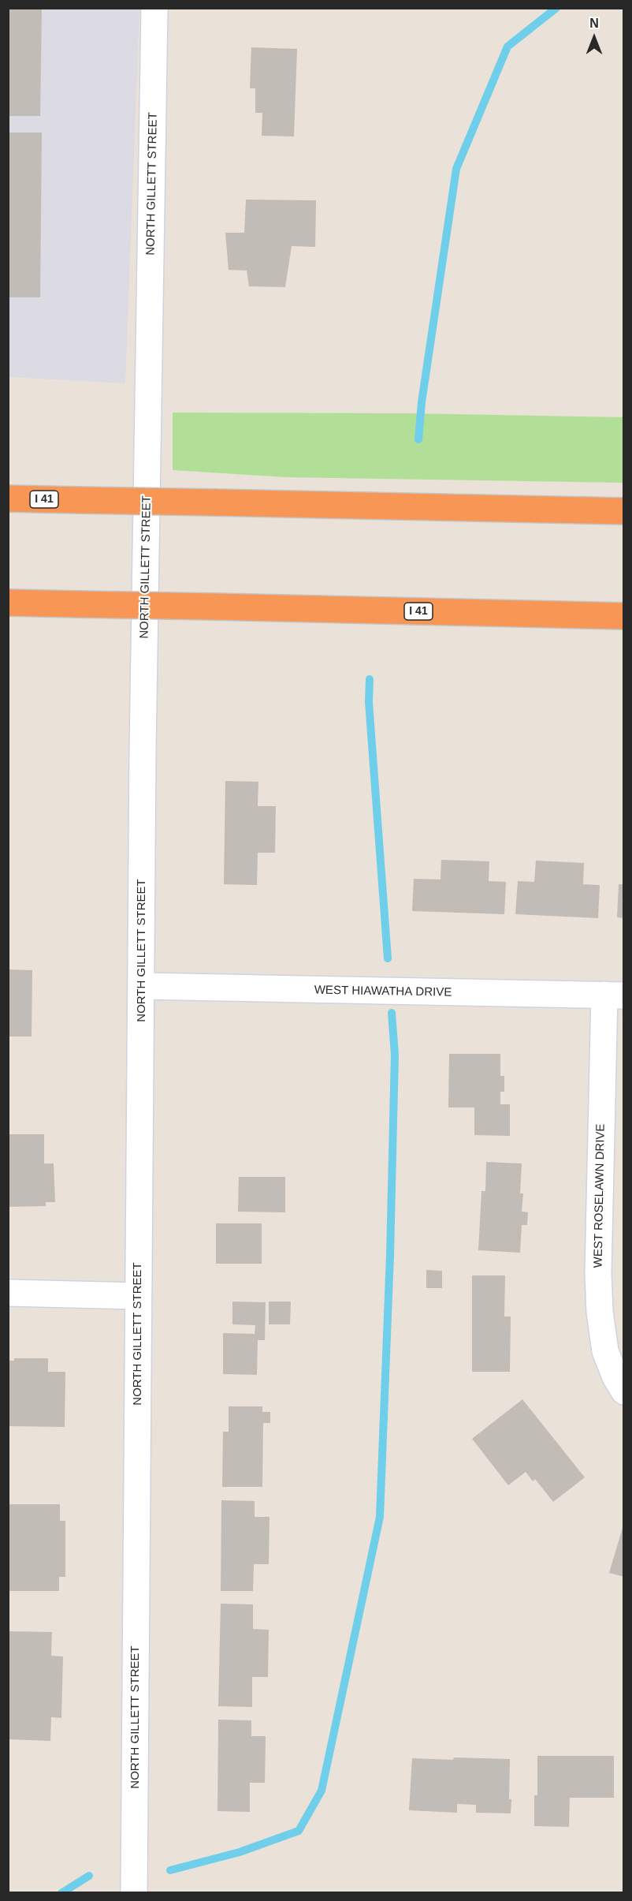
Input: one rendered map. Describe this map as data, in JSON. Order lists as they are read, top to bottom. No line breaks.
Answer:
{"streets":{"highway":["I 41"],"street":["NORTH GILLETT STREET","WEST HIAWATHA DRIVE","WEST ROSELAWN DRIVE"]},"crossings":[["NORTH GILLETT STREET","WEST HIAWATHA DRIVE"],["WEST HIAWATHA DRIVE","WEST ROSELAWN DRIVE"]],"north":"top"}
